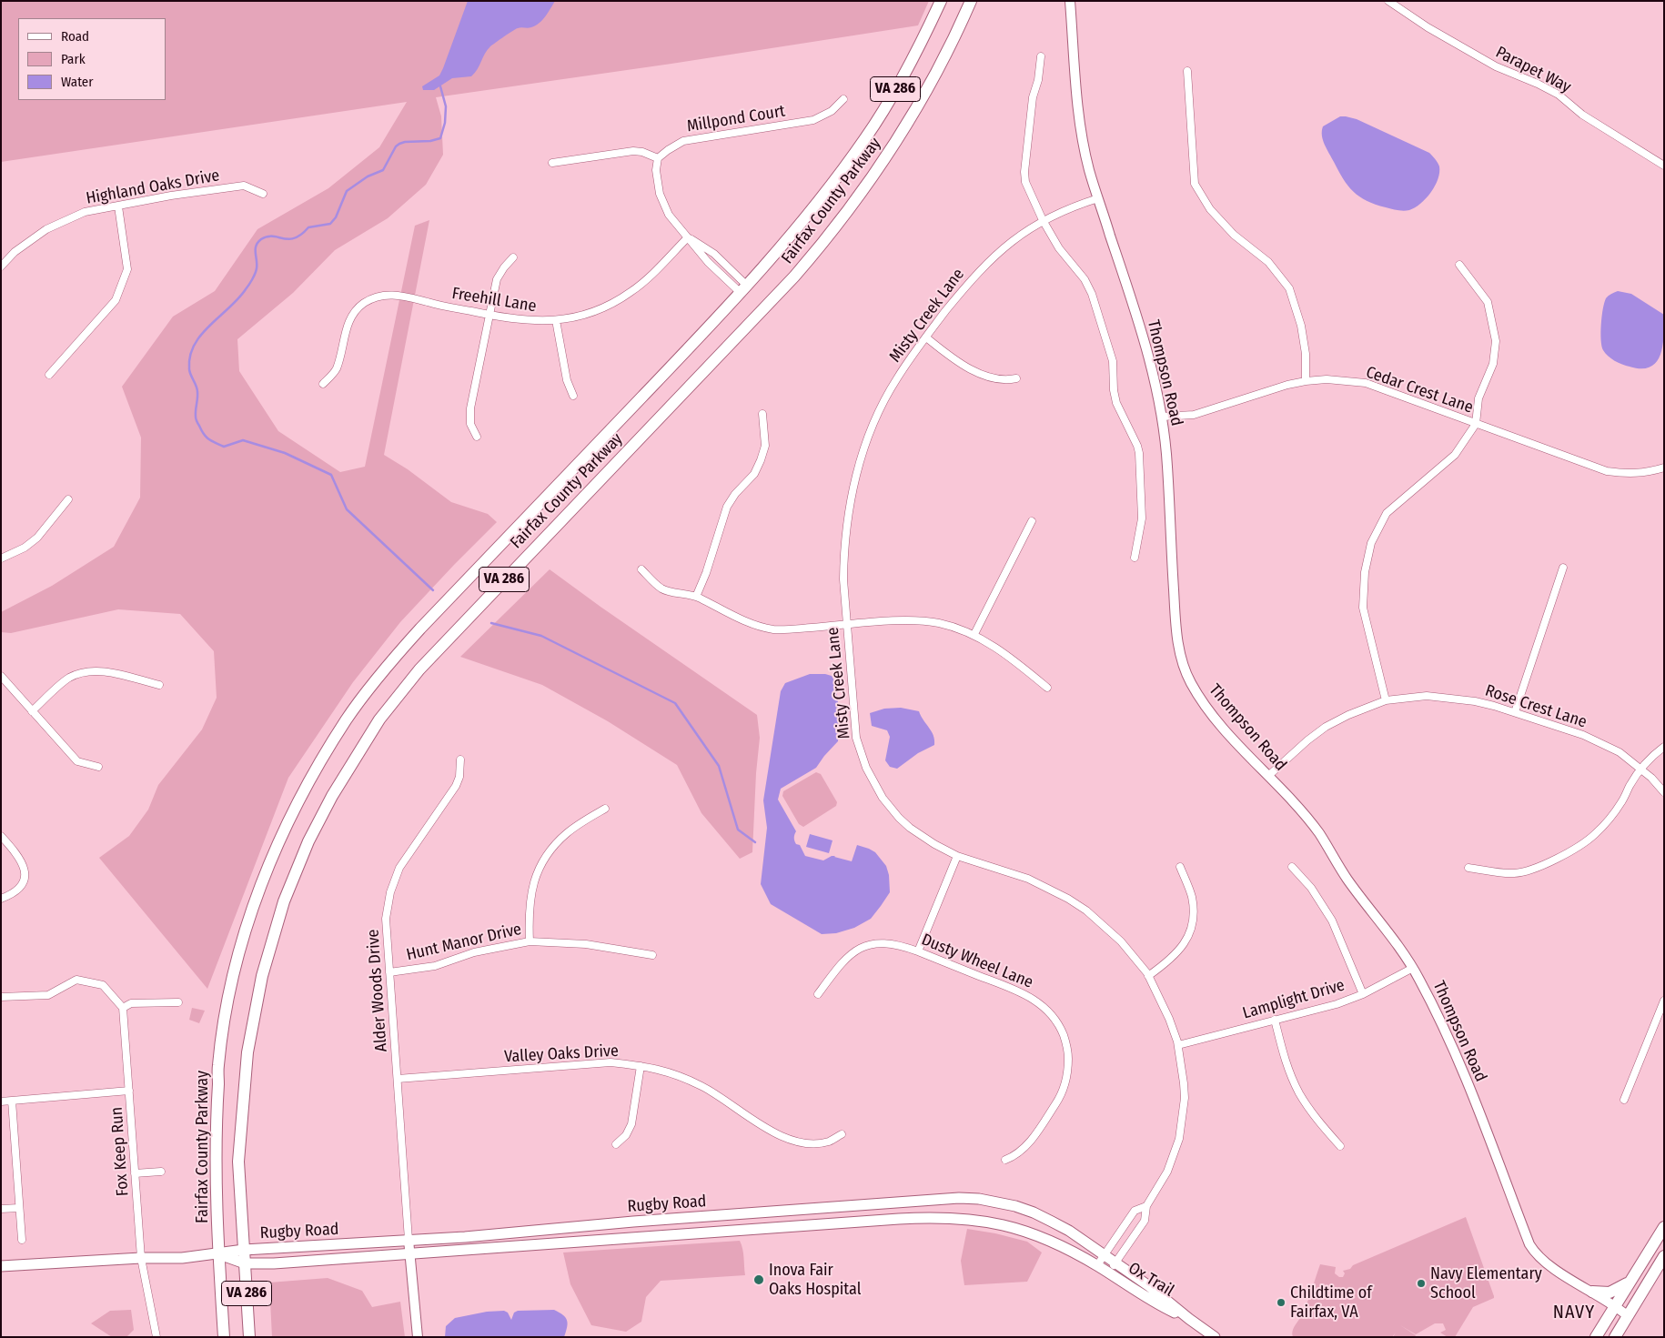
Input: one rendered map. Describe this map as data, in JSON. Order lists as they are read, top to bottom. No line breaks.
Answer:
{"streets":{"main road":["VA 286","Fairfax County Parkway","Rugby Road","Ox Trail"],"street":["Parapet Way","Millpond Court","Highland Oaks Drive","Freehill Lane","Misty Creek Lane","Thompson Road","Cedar Crest Lane","Rose Crest Lane","Hunt Manor Drive","Dusty Wheel Lane","Alder Woods Drive","Lamplight Drive","Valley Oaks Drive","Fox Keep Run"]},"crossings":[["Fairfax County Parkway","Rugby Road"],["Misty Creek Lane","Thompson Road"],["Misty Creek Lane","Lamplight Drive"],["Misty Creek Lane","Rugby Road"],["Misty Creek Lane","Ox Trail"],["Thompson Road","Cedar Crest Lane"],["Thompson Road","Rose Crest Lane"],["Thompson Road","Lamplight Drive"],["Hunt Manor Drive","Alder Woods Drive"],["Alder Woods Drive","Valley Oaks Drive"],["Alder Woods Drive","Rugby Road"],["Fox Keep Run","Rugby Road"],["Rugby Road","Ox Trail"]],"districts":["NAVY"],"places":["Inova Fair Oaks Hospital","Navy Elementary School","Childtime of Fairfax, VA"],"legend":["Road","Park","Water"]}
